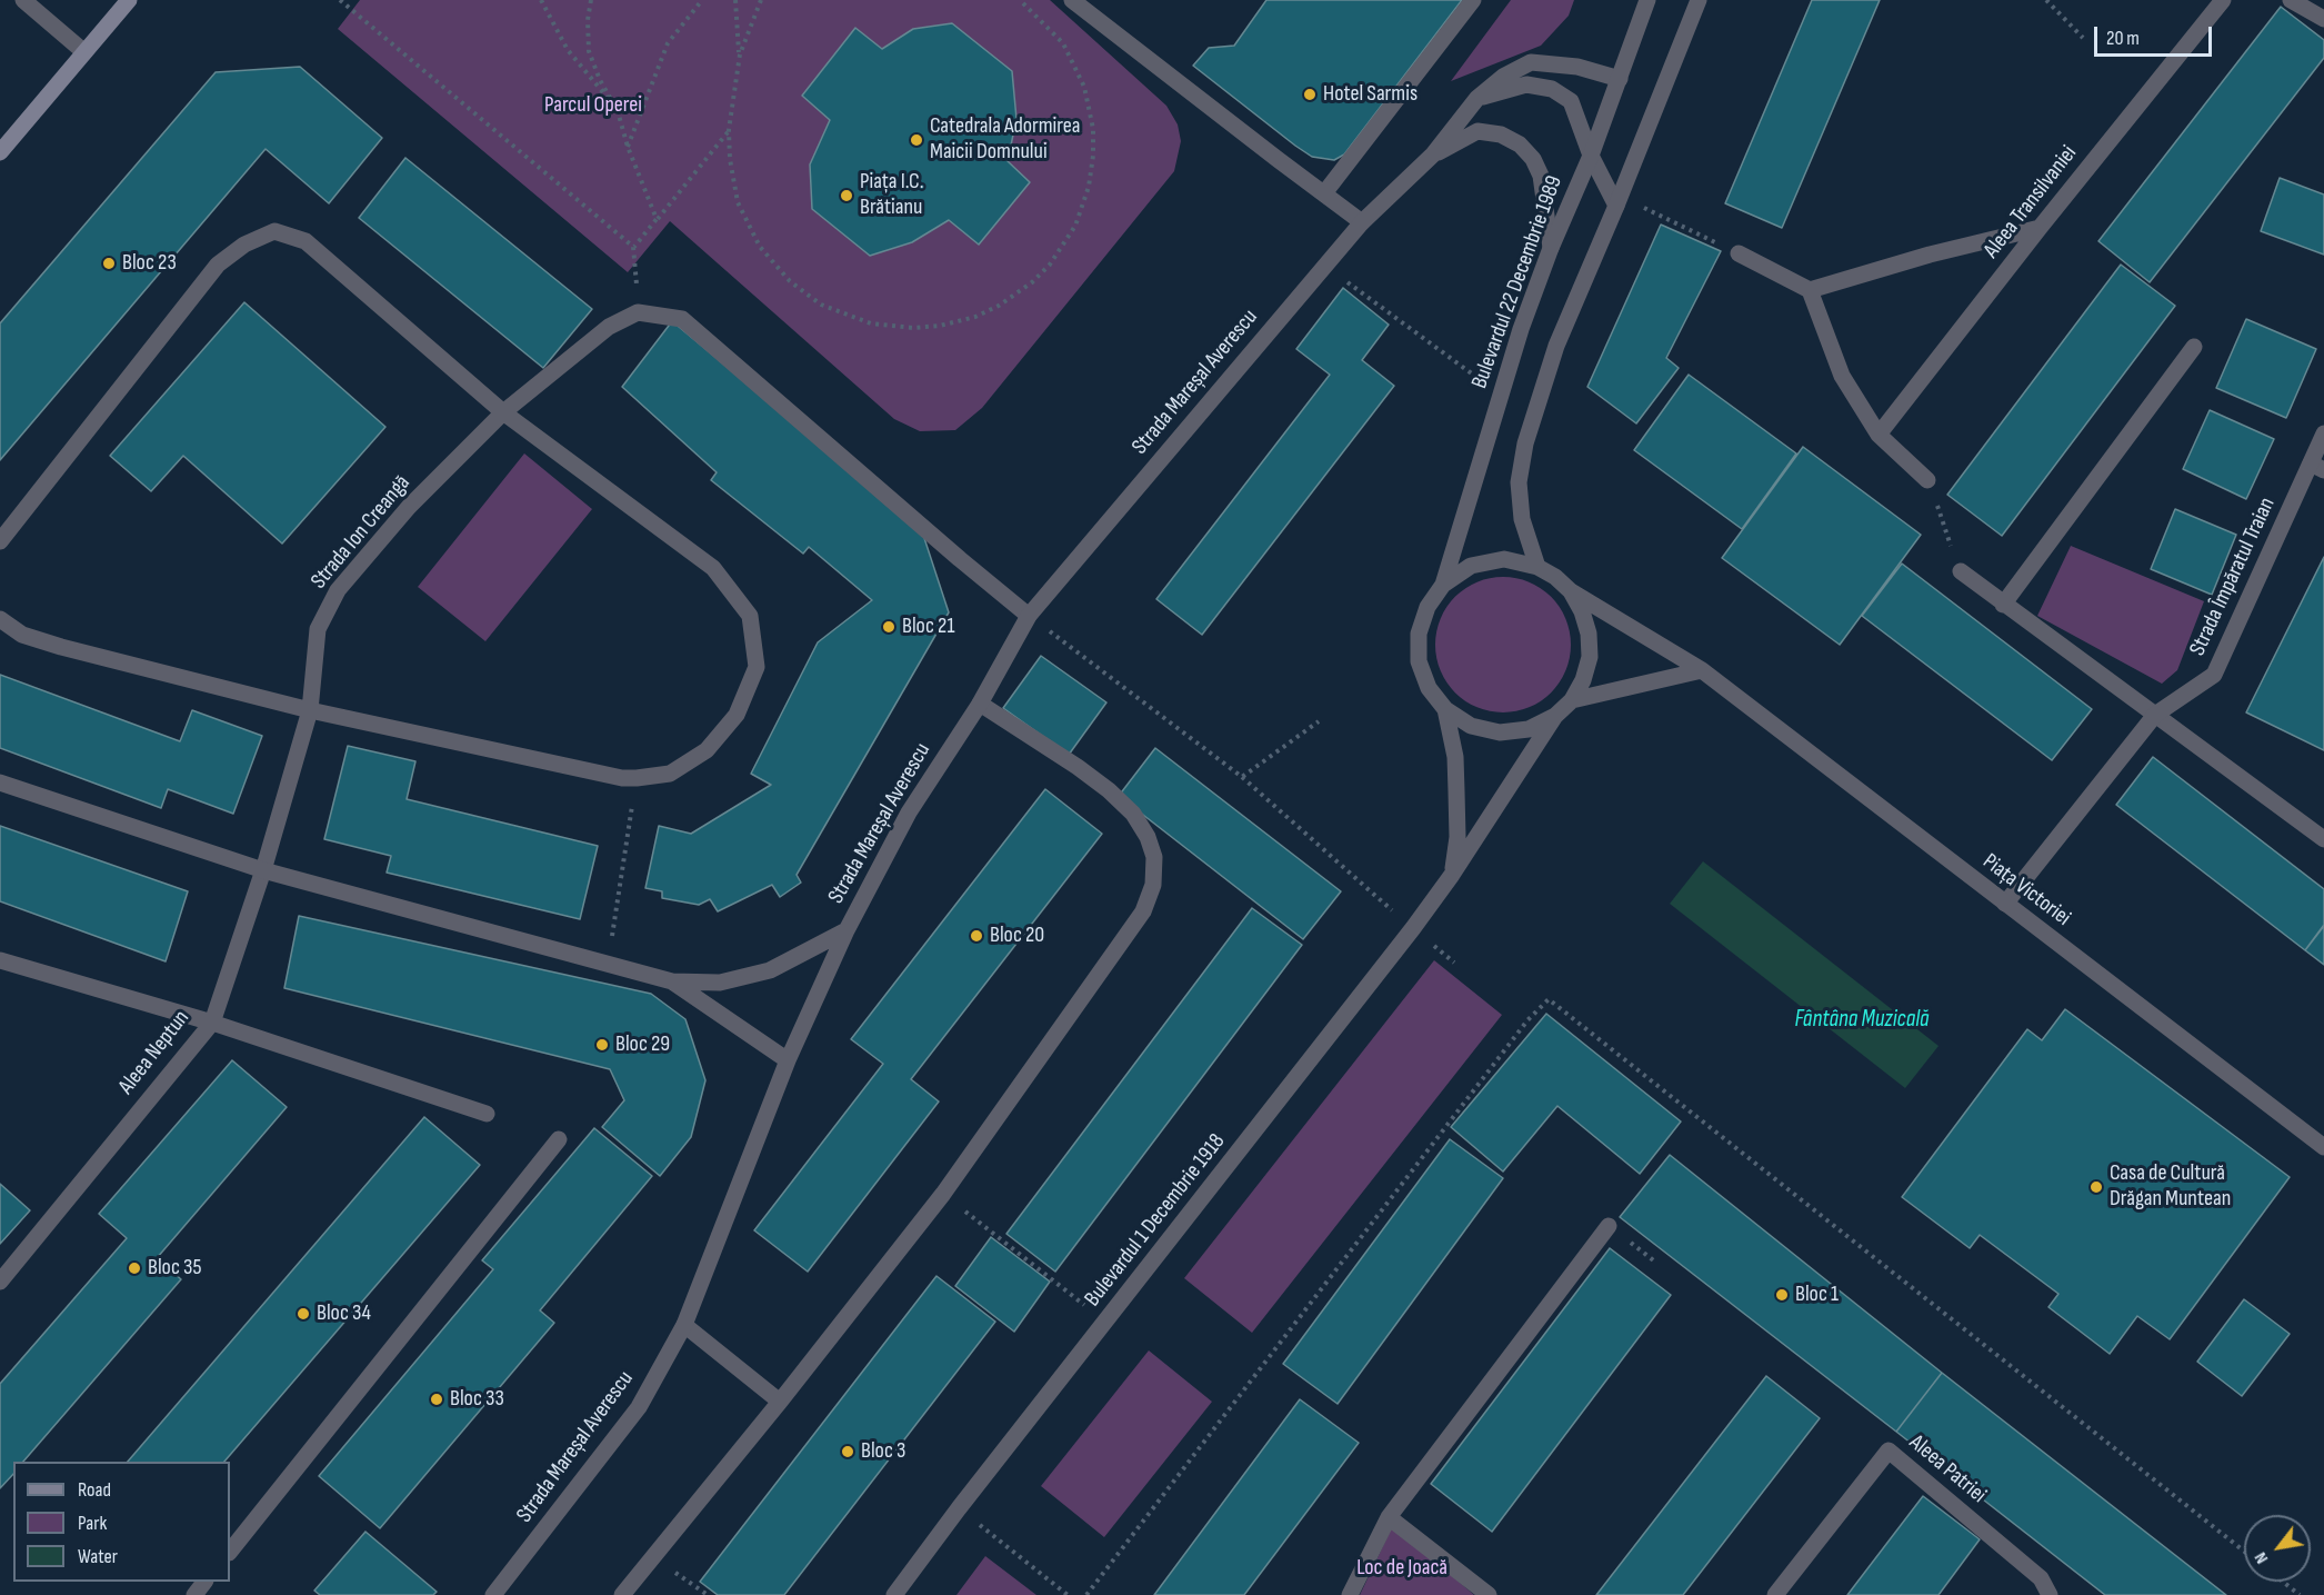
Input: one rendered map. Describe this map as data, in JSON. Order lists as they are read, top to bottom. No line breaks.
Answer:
{"streets":{"street":["Aleea Transilvaniei","Bulevardul 22 Decembrie 1989","Strada Mareșal Averescu","Strada Ion Creangă","Strada Împăratul Traian","Piața Victoriei","Aleea Neptun","Bulevardul 1 Decembrie 1918","Aleea Patriei"]},"crossings":[["Bulevardul 22 Decembrie 1989","Strada Mareșal Averescu"],["Bulevardul 22 Decembrie 1989","Piața Victoriei"],["Bulevardul 22 Decembrie 1989","Bulevardul 1 Decembrie 1918"],["Strada Ion Creangă","Aleea Neptun"],["Strada Împăratul Traian","Piața Victoriei"],["Piața Victoriei","Bulevardul 1 Decembrie 1918"]],"water":["Fântâna Muzicală"],"parks":["Parcul Operei","Loc de Joacă"],"places":["Hotel Sarmis","Catedrala Adormirea Maicii Domnului","Piața I.C. Brătianu","Bloc 23","Bloc 21","Bloc 20","Bloc 29","Casa de Cultură Drăgan Muntean","Bloc 35","Bloc 1","Bloc 34","Bloc 33","Bloc 3"],"legend":["Road","Park","Water"],"scale_bar":"20 m","north":"bottom left"}
